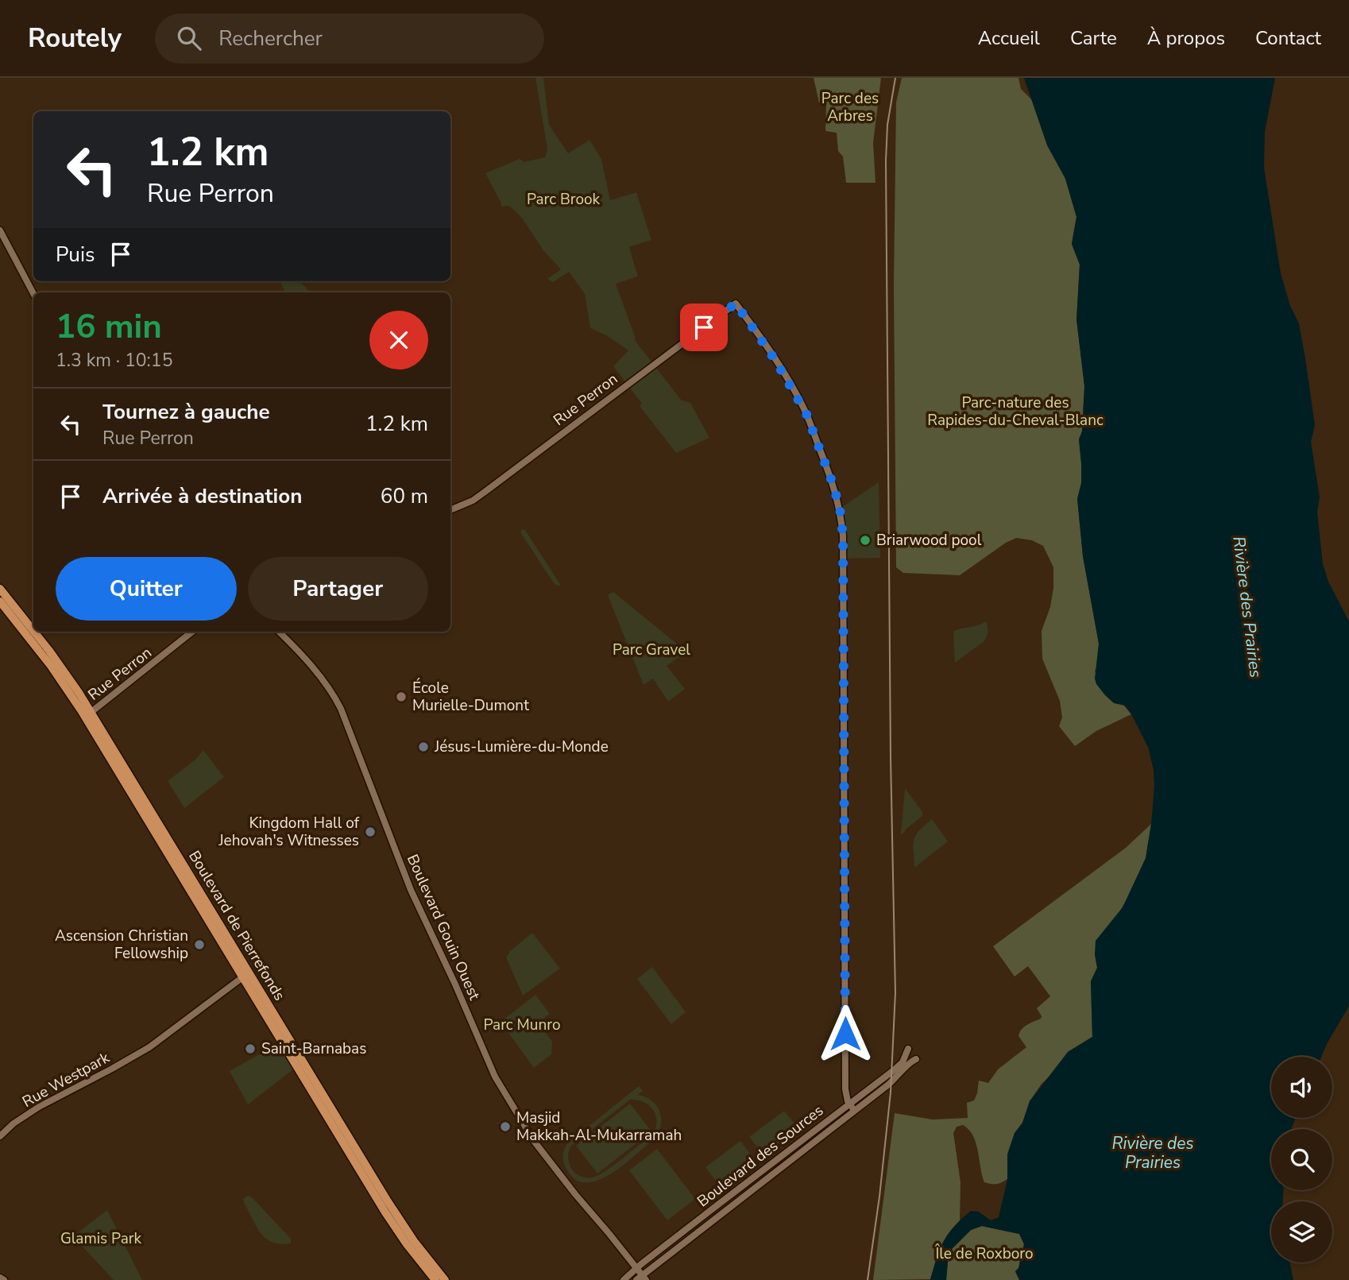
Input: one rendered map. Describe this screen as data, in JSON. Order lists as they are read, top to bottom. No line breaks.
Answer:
{"streets":{"main road":["Boulevard de Pierrefonds"],"street":["Rue Perron","Boulevard Gouin Ouest","Rue Westpark","Boulevard des Sources"]},"crossings":[["Rue Perron","Boulevard de Pierrefonds"],["Rue Perron","Boulevard des Sources"],["Boulevard de Pierrefonds","Rue Westpark"],["Boulevard Gouin Ouest","Boulevard des Sources"]],"water":["Rivière des Prairies"],"parks":["Parc des Arbres","Parc Brook","Parc-nature des Rapides-du-Cheval-Blanc","Parc Gravel","Parc Munro","Glamis Park","Île de Roxboro"],"places":["Briarwood pool","École Murielle-Dumont","Jésus-Lumière-du-Monde","Kingdom Hall of Jehovah's Witnesses","Ascension Christian Fellowship","Saint-Barnabas","Masjid Makkah-Al-Mukarramah"],"page":{"header":"Routely","search":"Rechercher","nav":["Accueil","Carte","À propos","Contact"],"turn":["1.2 km","Rue Perron"],"then":"Puis","heading":["16 min","1.3 km · 10:15"],"list":[{"name":"Tournez à gauche","note":"Rue Perron","value":"1.2 km"},{"name":"Arrivée à destination","value":"60 m"}],"buttons":["Quitter","Partager"]}}
